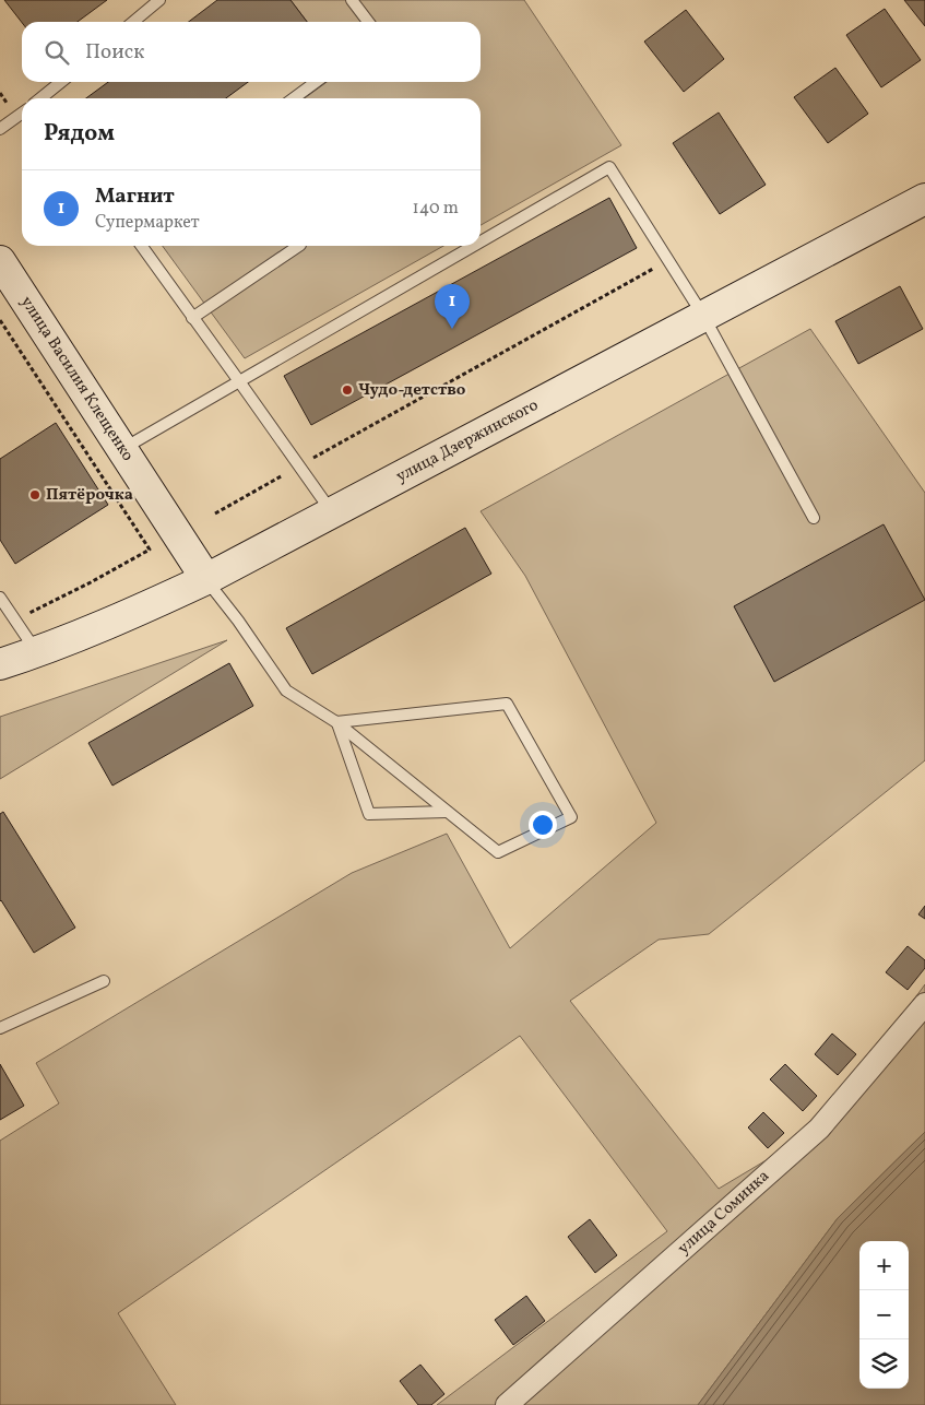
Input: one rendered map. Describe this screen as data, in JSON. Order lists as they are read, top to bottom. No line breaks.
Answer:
{"streets":{"main road":["улица Василия Клещенко","улица Дзержинского"],"street":["улица Соминка"]},"crossings":[["улица Василия Клещенко","улица Дзержинского"]],"places":["Чудо-детство","Пятёрочка"],"page":{"search":"Поиск","heading":"Рядом","list":[{"mark":"1","name":"Магнит","note":"Супермаркет","value":"140 m"}],"pins":"1","map_buttons":["+","−"]}}
